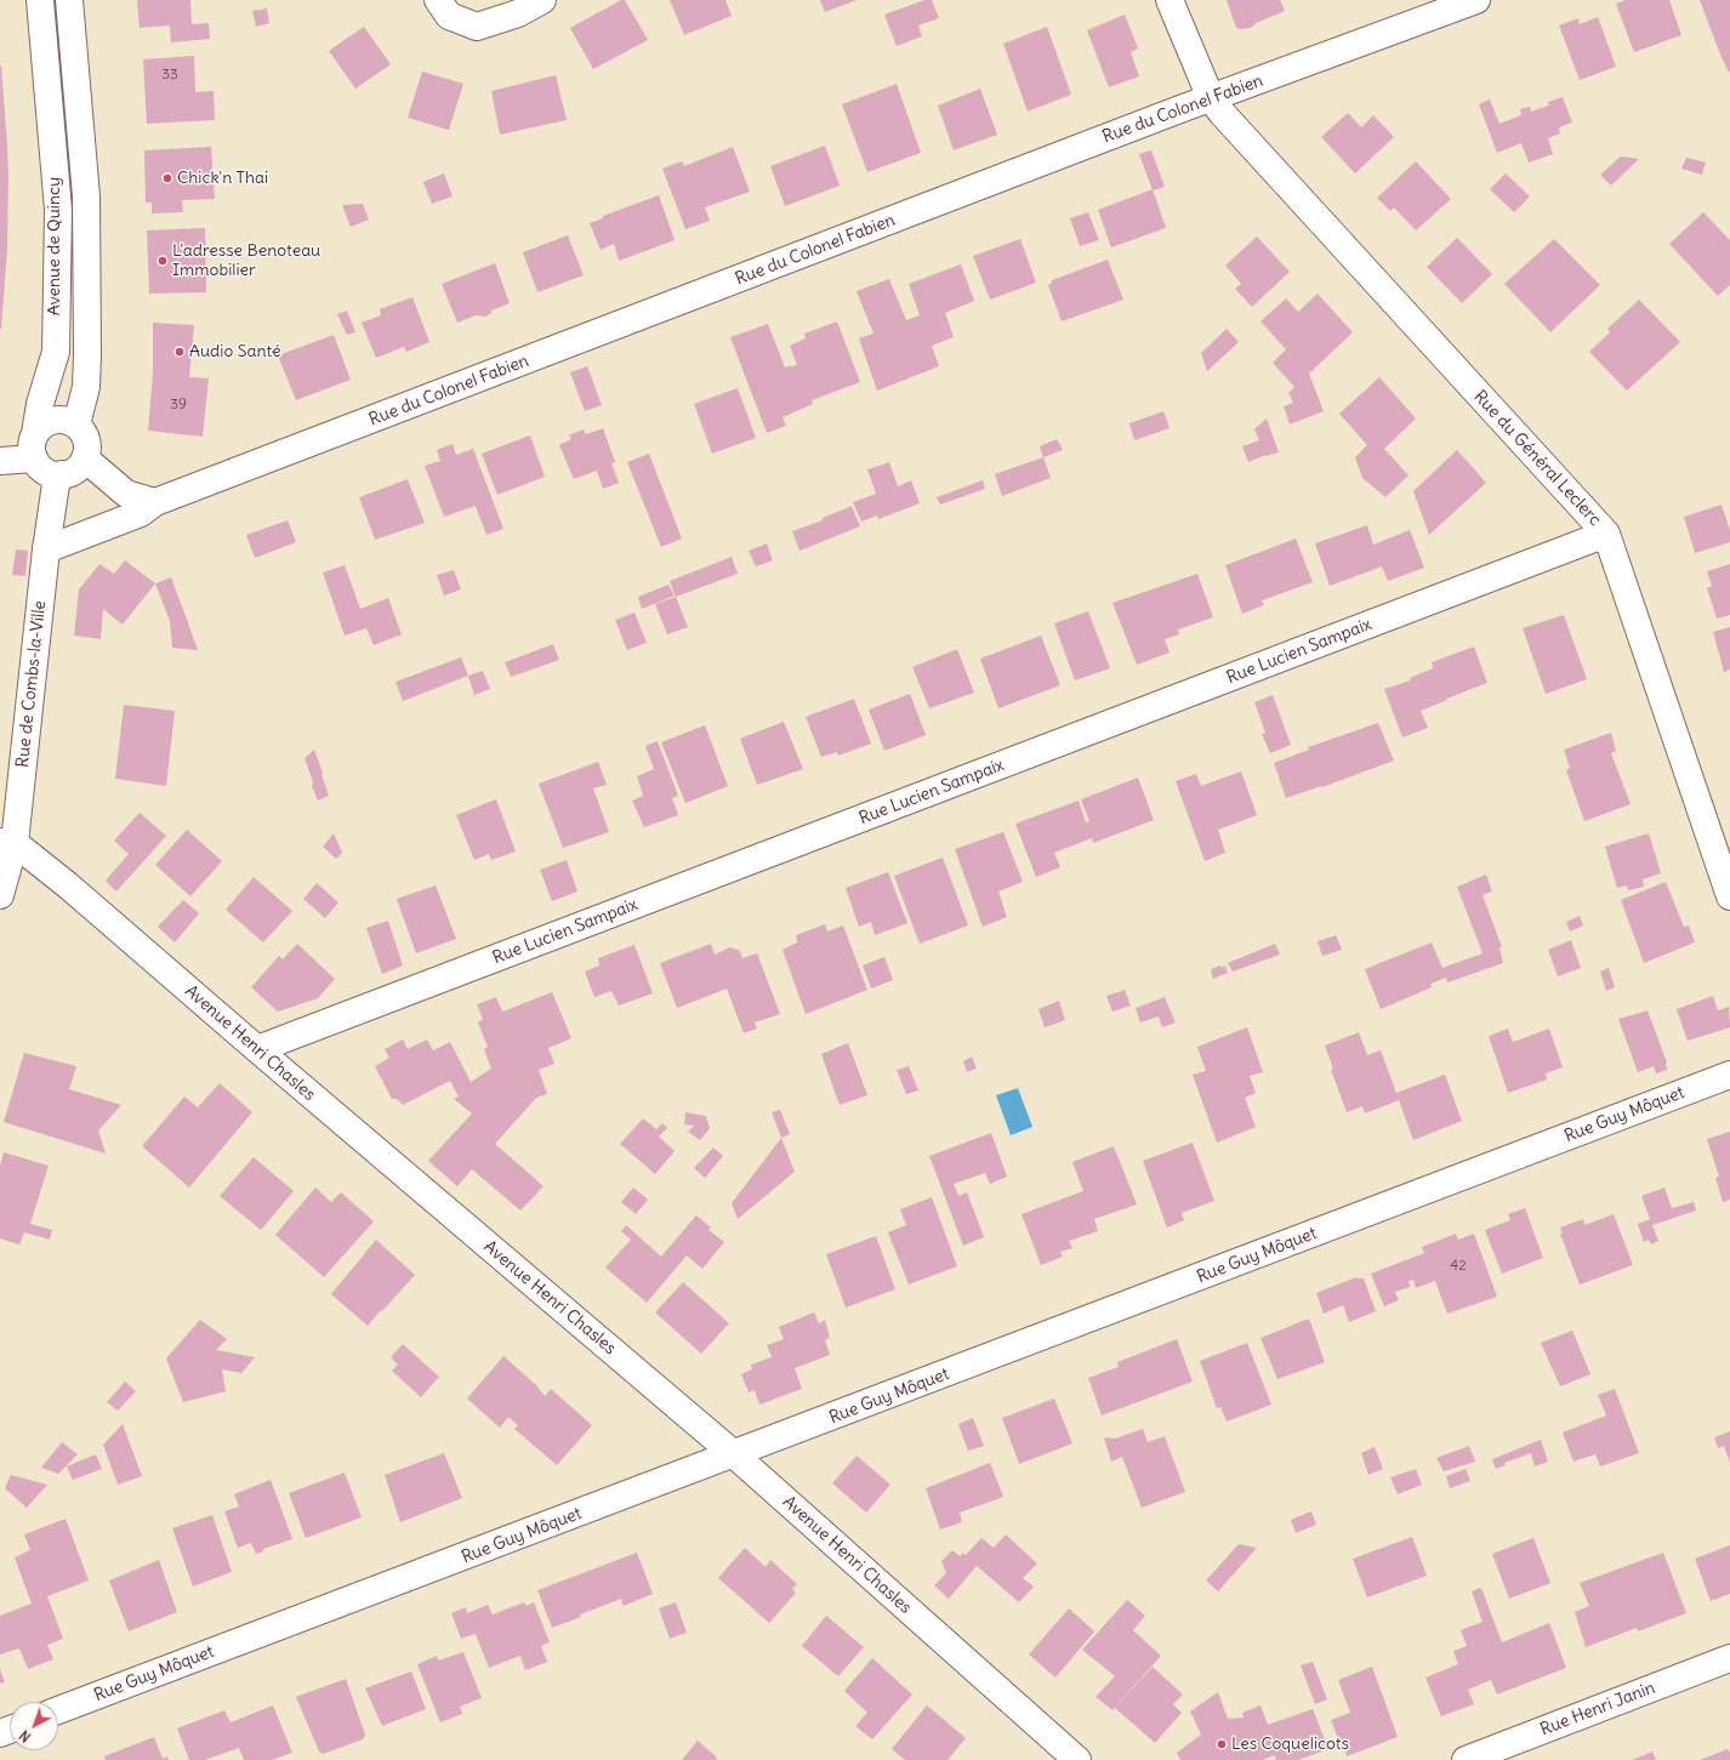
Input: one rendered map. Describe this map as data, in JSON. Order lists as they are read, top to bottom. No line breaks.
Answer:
{"streets":{"street":["Rue du Colonel Fabien","Avenue de Quincy","Rue du Général Leclerc","Rue Lucien Sampaix","Rue de Combs-la-Ville","Avenue Henri Chasles","Rue Guy Môquet","Rue Henri Janin"]},"crossings":[["Rue du Colonel Fabien","Rue du Général Leclerc"],["Rue du Colonel Fabien","Rue de Combs-la-Ville"],["Avenue de Quincy","Rue de Combs-la-Ville"],["Rue du Général Leclerc","Rue Lucien Sampaix"],["Rue Lucien Sampaix","Avenue Henri Chasles"],["Rue de Combs-la-Ville","Avenue Henri Chasles"],["Avenue Henri Chasles","Rue Guy Môquet"]],"places":["Chick'n Thai","L'adresse Benoteau Immobilier","Audio Santé","Les Coquelicots"],"house_numbers":["33","39","42"],"north":"bottom left"}
